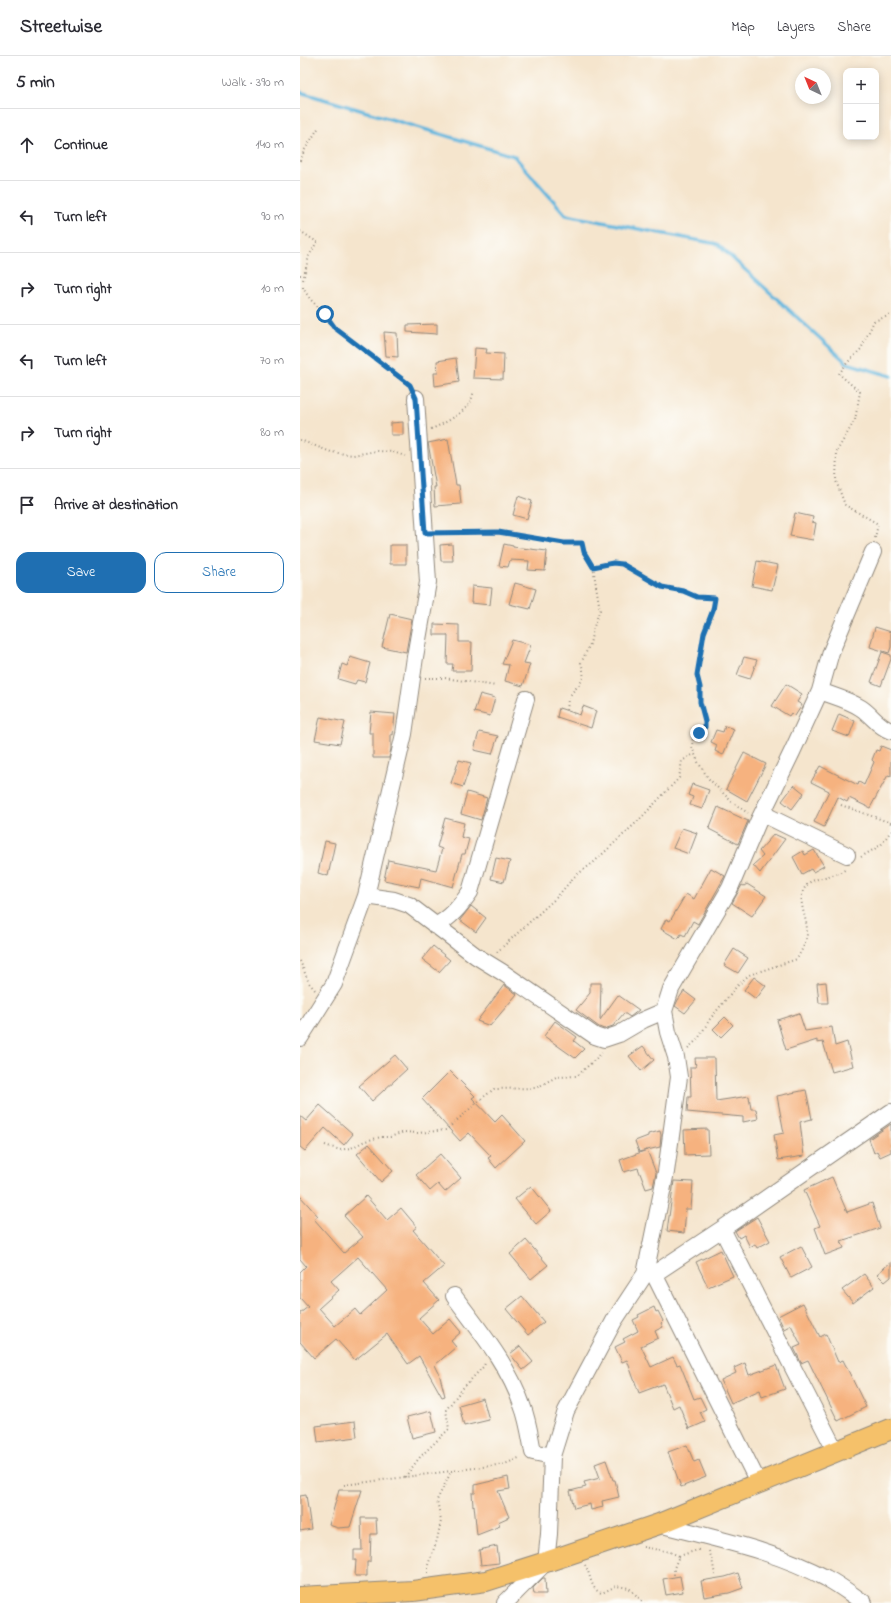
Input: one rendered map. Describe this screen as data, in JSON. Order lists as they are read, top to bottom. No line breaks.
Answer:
{"north":"top left","page":{"header":"Streetwise","nav":["Map","Layers","Share"],"heading":["5 min","Walk · 390 m"],"map_buttons":["+","−"],"list":[["Continue","140 m"],["Turn left","90 m"],["Turn right","10 m"],["Turn left","70 m"],["Turn right","80 m"],"Arrive at destination"],"buttons":["Save","Share"]}}
